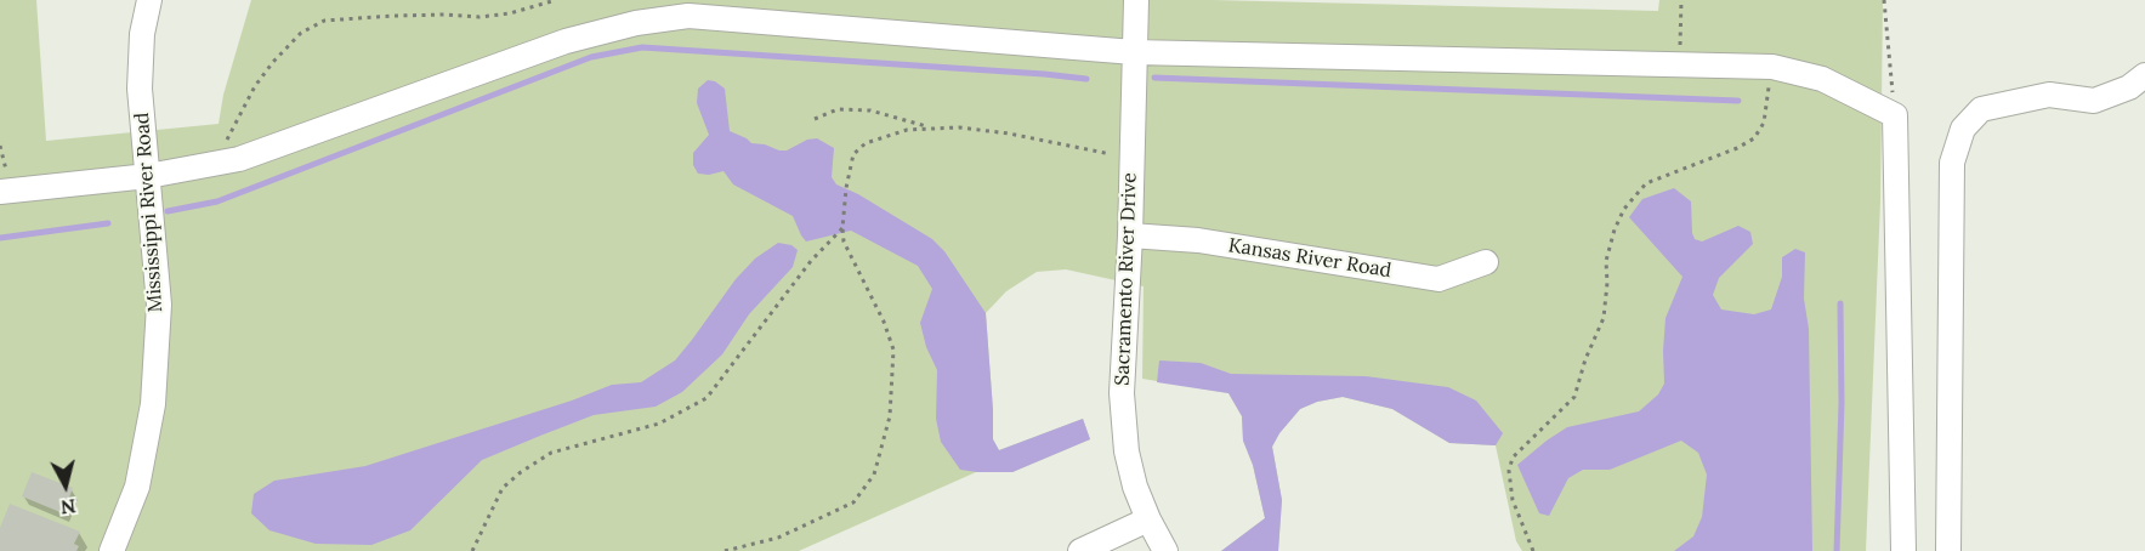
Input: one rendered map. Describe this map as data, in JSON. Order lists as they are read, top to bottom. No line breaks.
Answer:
{"streets":{"street":["Mississippi River Road","Kansas River Road","Sacramento River Drive"]},"crossings":[["Kansas River Road","Sacramento River Drive"]],"north":"bottom"}
